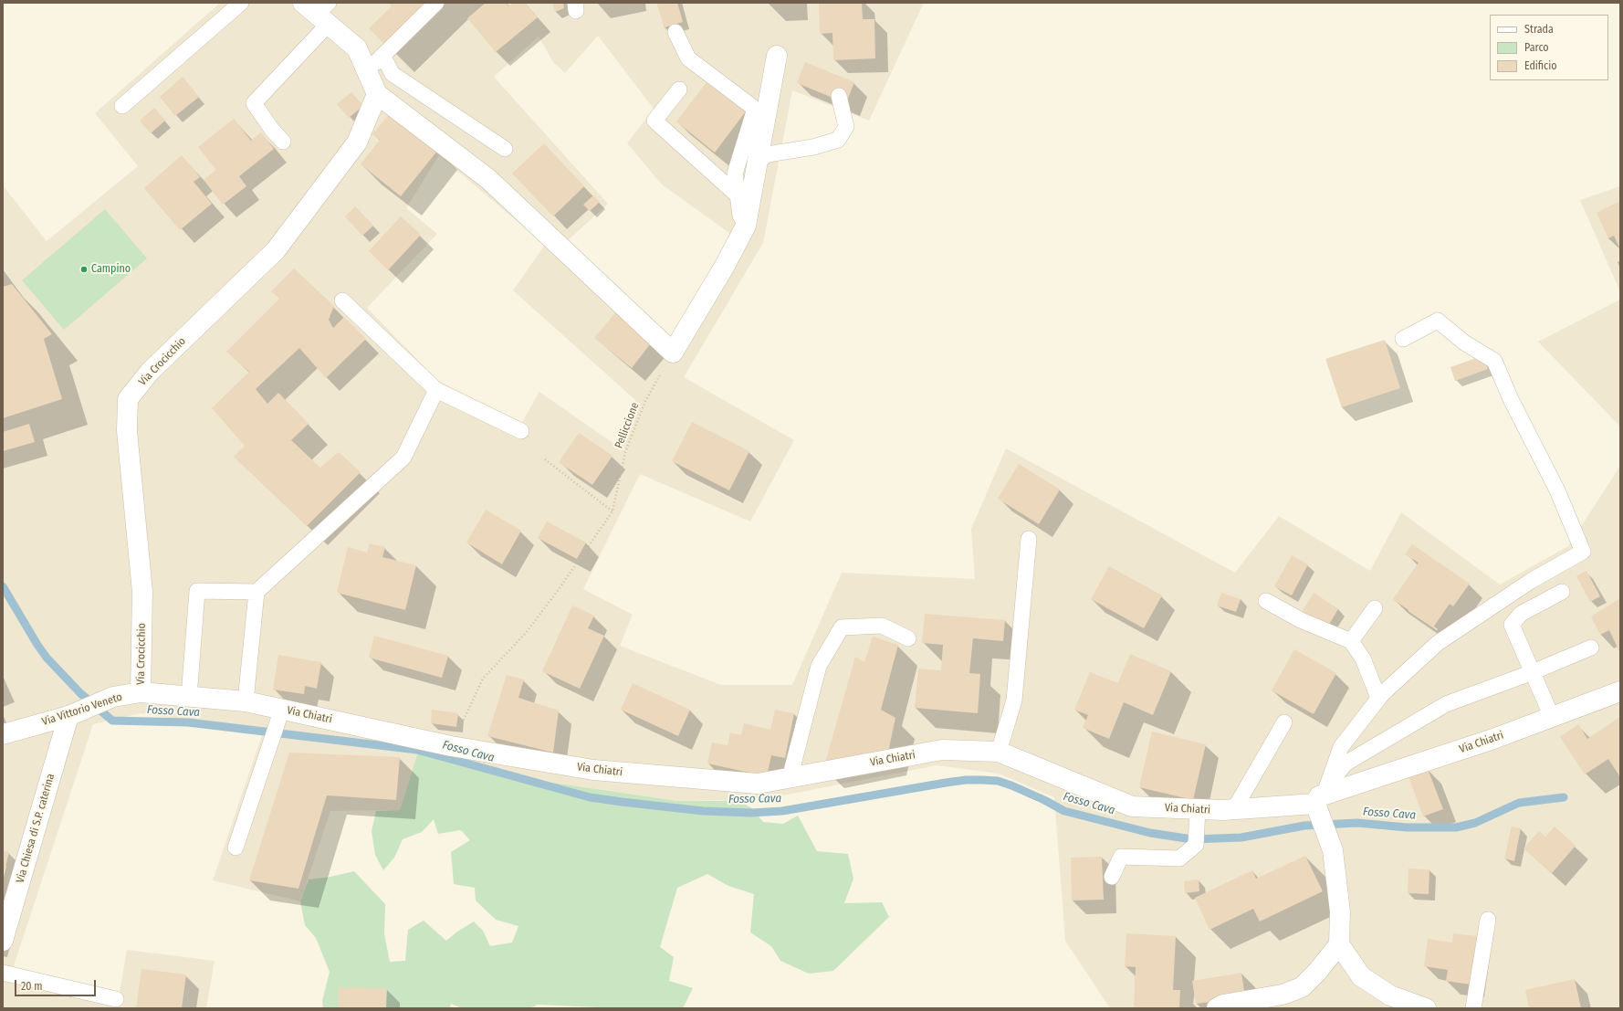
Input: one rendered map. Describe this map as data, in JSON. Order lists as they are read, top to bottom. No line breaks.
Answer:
{"streets":{"street":["Via Crocicchio","Via Vittorio Veneto","Via Chiatri","Via Chiesa di S.P. caterina"],"path":["Pelliccione"]},"crossings":[["Via Crocicchio","Via Vittorio Veneto"],["Via Crocicchio","Via Chiatri"],["Via Vittorio Veneto","Via Chiatri"],["Via Vittorio Veneto","Via Chiesa di S.P. caterina"]],"water":["Fosso Cava"],"places":["Campino"],"legend":["Strada","Parco","Edificio"],"scale_bar":"20 m"}
